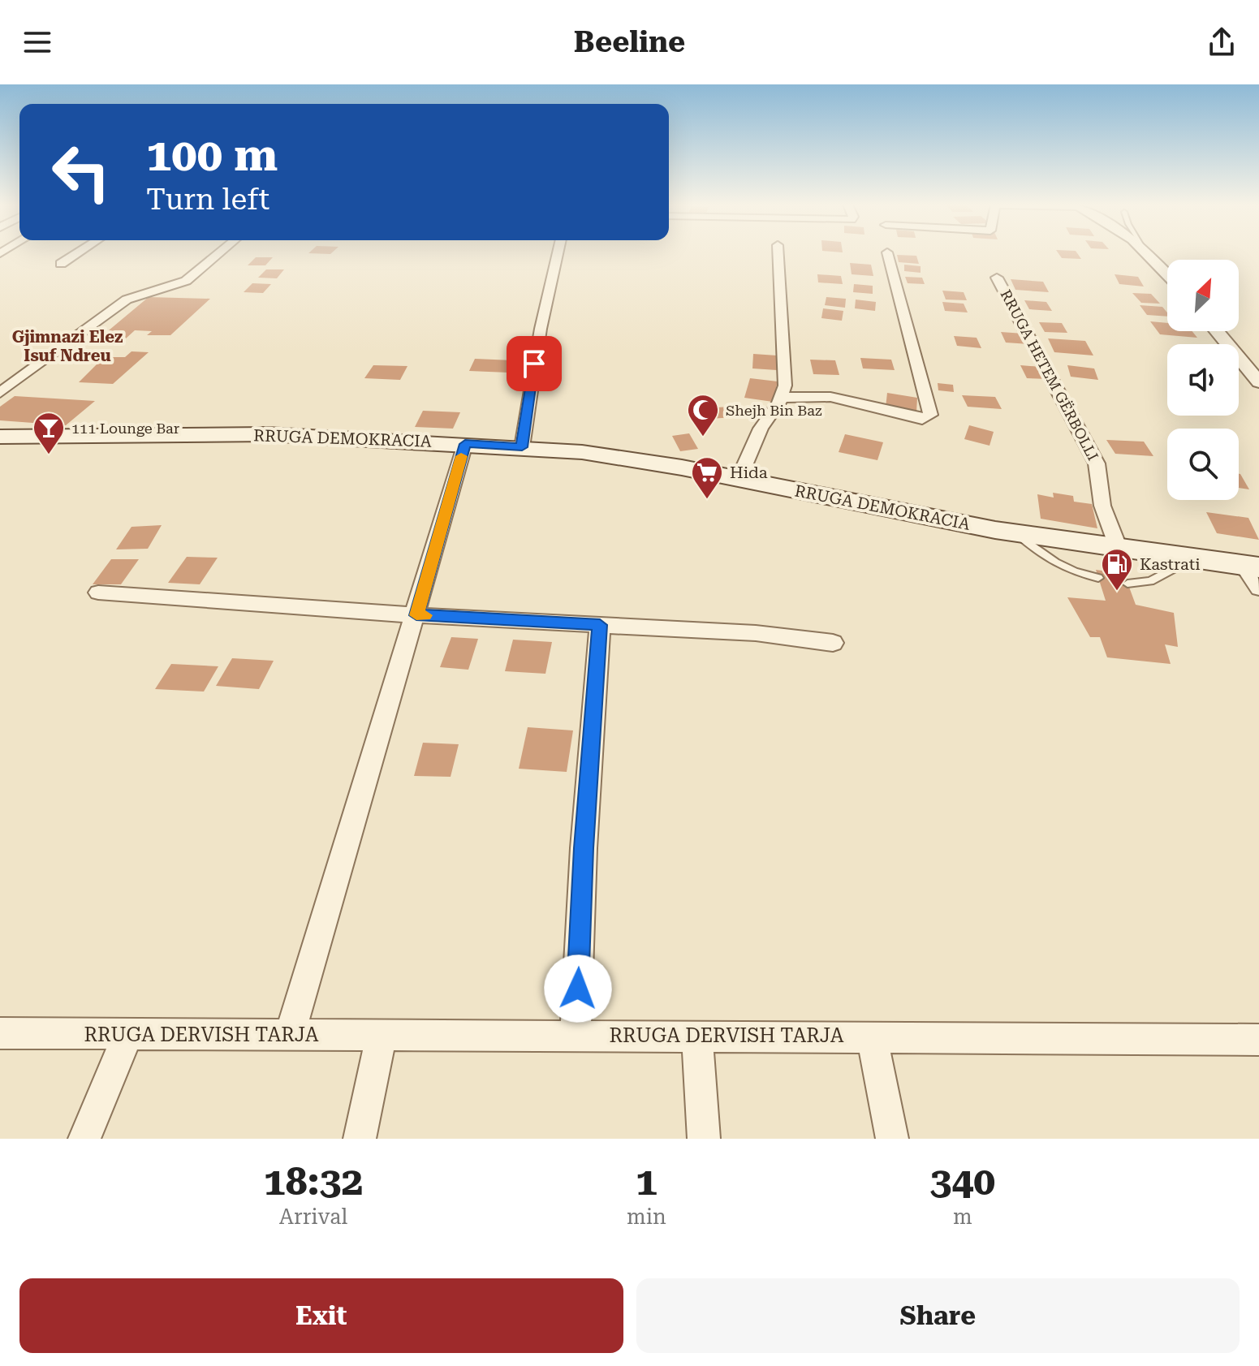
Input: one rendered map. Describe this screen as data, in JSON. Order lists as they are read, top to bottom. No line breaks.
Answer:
{"streets":{"main road":["RRUGA DEMOKRACIA"],"street":["RRUGA HETEM GËRBOLLI","RRUGA DERVISH TARJA"]},"crossings":[["RRUGA HETEM GËRBOLLI","RRUGA DEMOKRACIA"]],"districts":["Gjimnazi Elez Isuf Ndreu"],"places":{"mosque":["Shejh Bin Baz"],"bar":["111 Lounge Bar"],"supermarket":["Hida"],"fuel station":["Kastrati"]},"north":"top right","page":{"header":"Beeline","turn":["100 m","Turn left"],"eta":["18:32","Arrival","1","min","340","m"],"buttons":["Exit","Share"]}}
